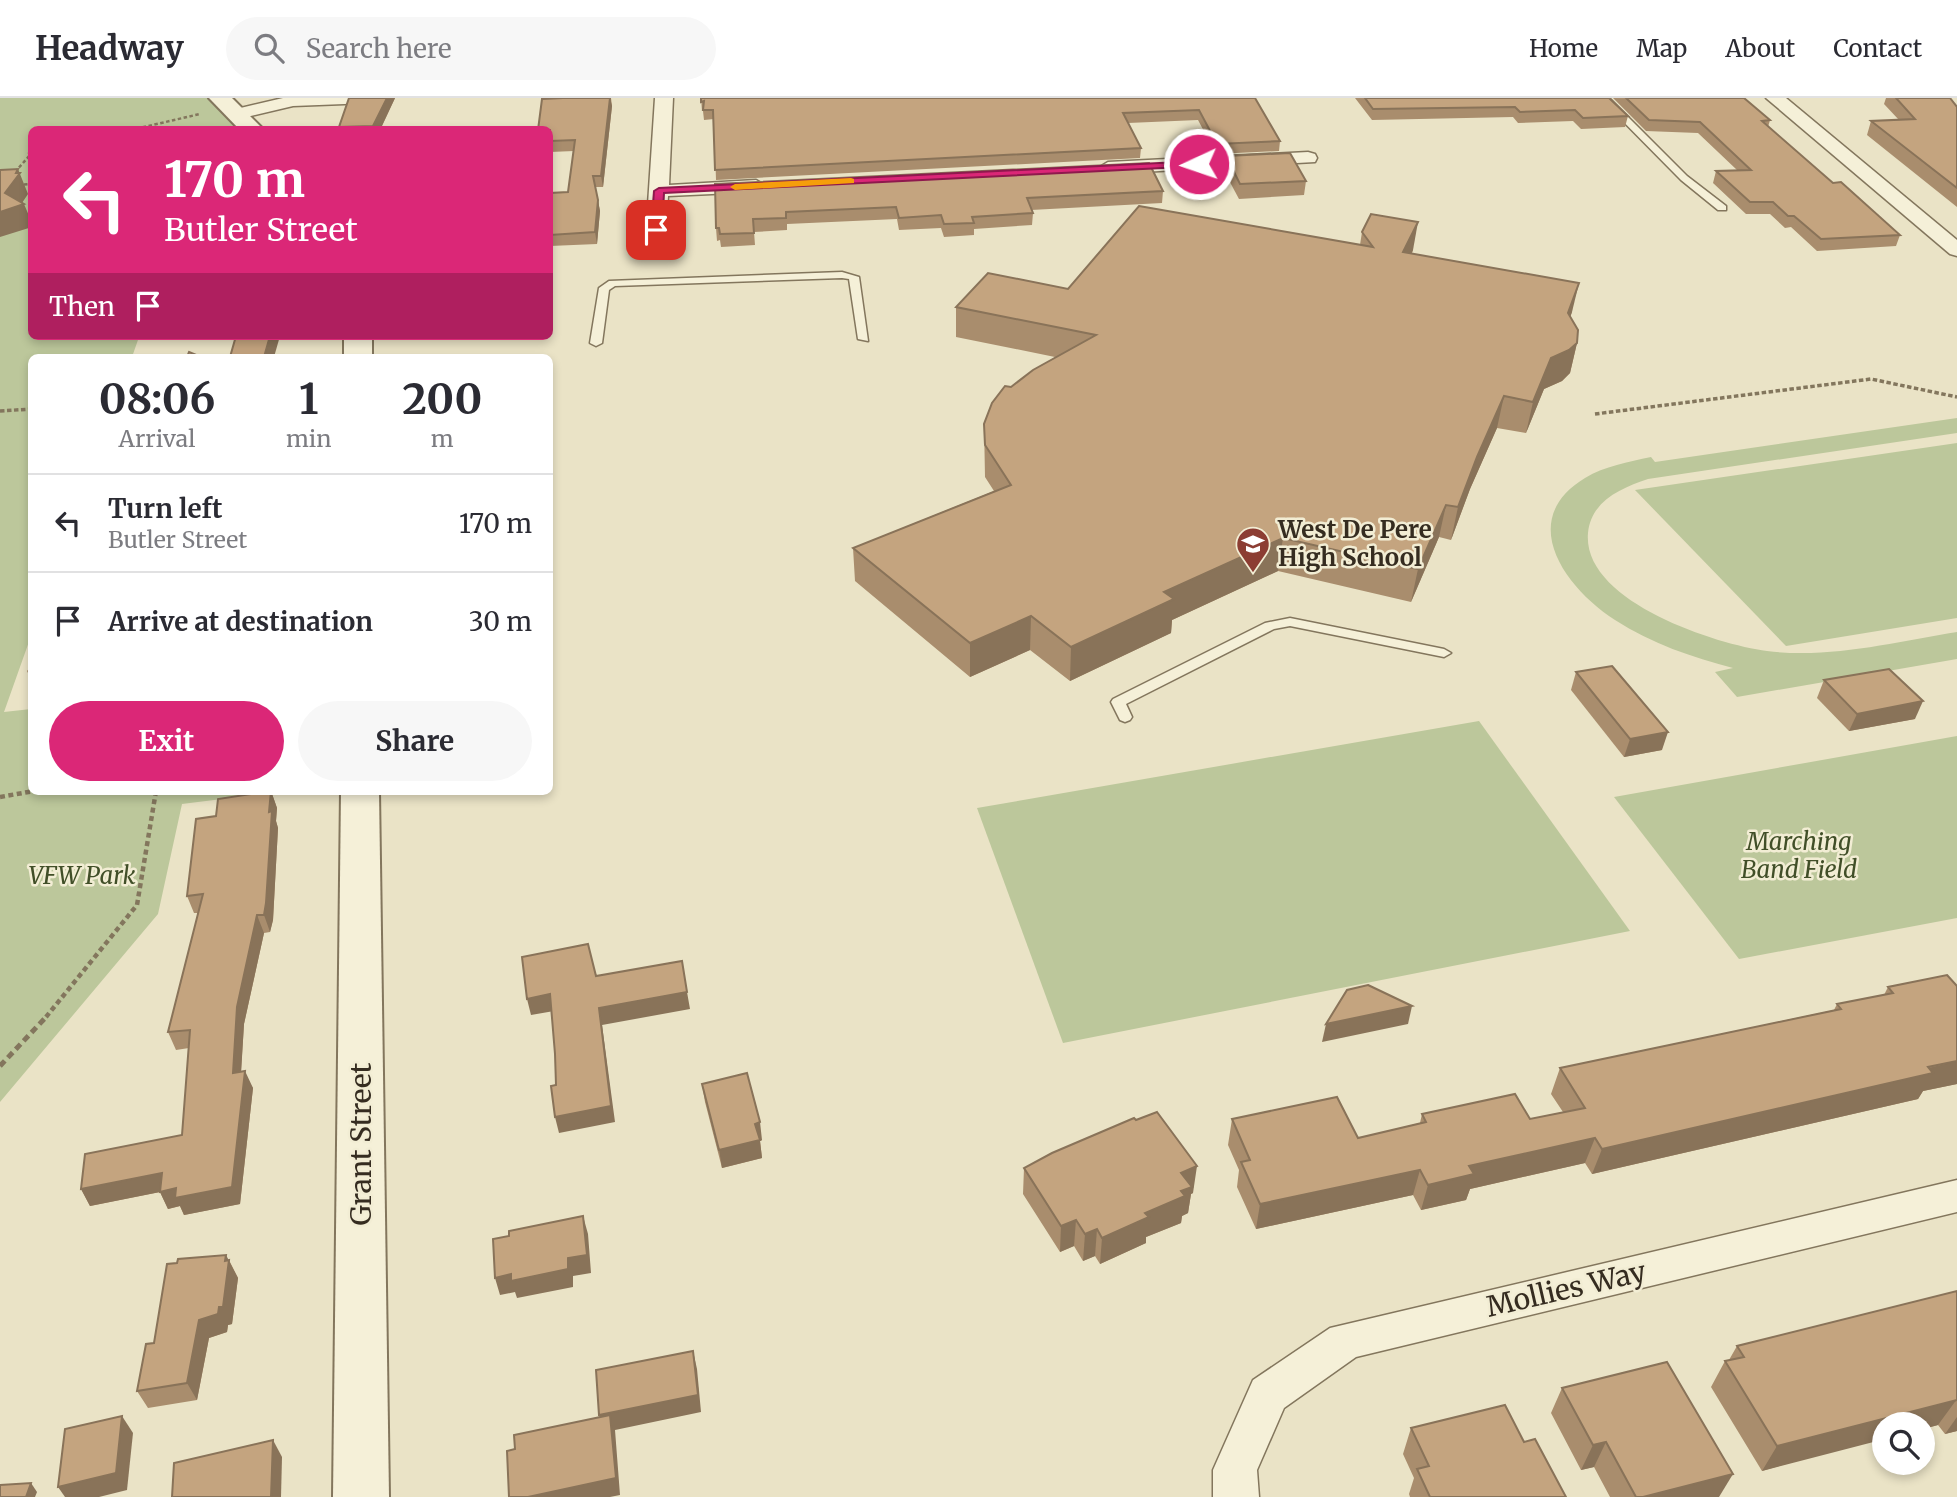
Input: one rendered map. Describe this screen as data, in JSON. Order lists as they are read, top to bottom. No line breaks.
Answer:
{"streets":{"street":["Grant Street","Mollies Way"]},"parks":["Marching Band Field","VFW Park"],"places":{"school or university":["West De Pere High School"]},"page":{"header":"Headway","search":"Search here","nav":["Home","Map","About","Contact"],"turn":["170 m","Butler Street"],"then":"Then","eta":["08:06","Arrival","1","min","200","m"],"list":[{"name":"Turn left","note":"Butler Street","value":"170 m"},{"name":"Arrive at destination","value":"30 m"}],"buttons":["Exit","Share"]}}
